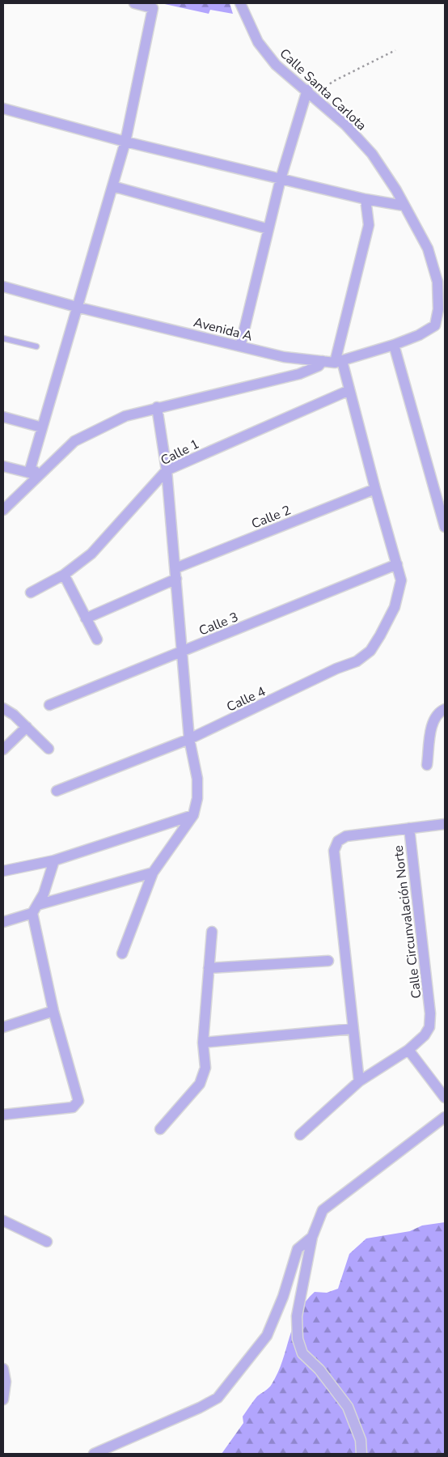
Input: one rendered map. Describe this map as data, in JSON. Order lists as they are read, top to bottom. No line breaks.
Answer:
{"streets":{"street":["Calle Santa Carlota","Avenida A","Calle 1","Calle 2","Calle 3","Calle 4","Calle Circunvalación Norte"]},"crossings":[["Calle Santa Carlota","Avenida A"],["Calle 3","Calle 4"]]}
